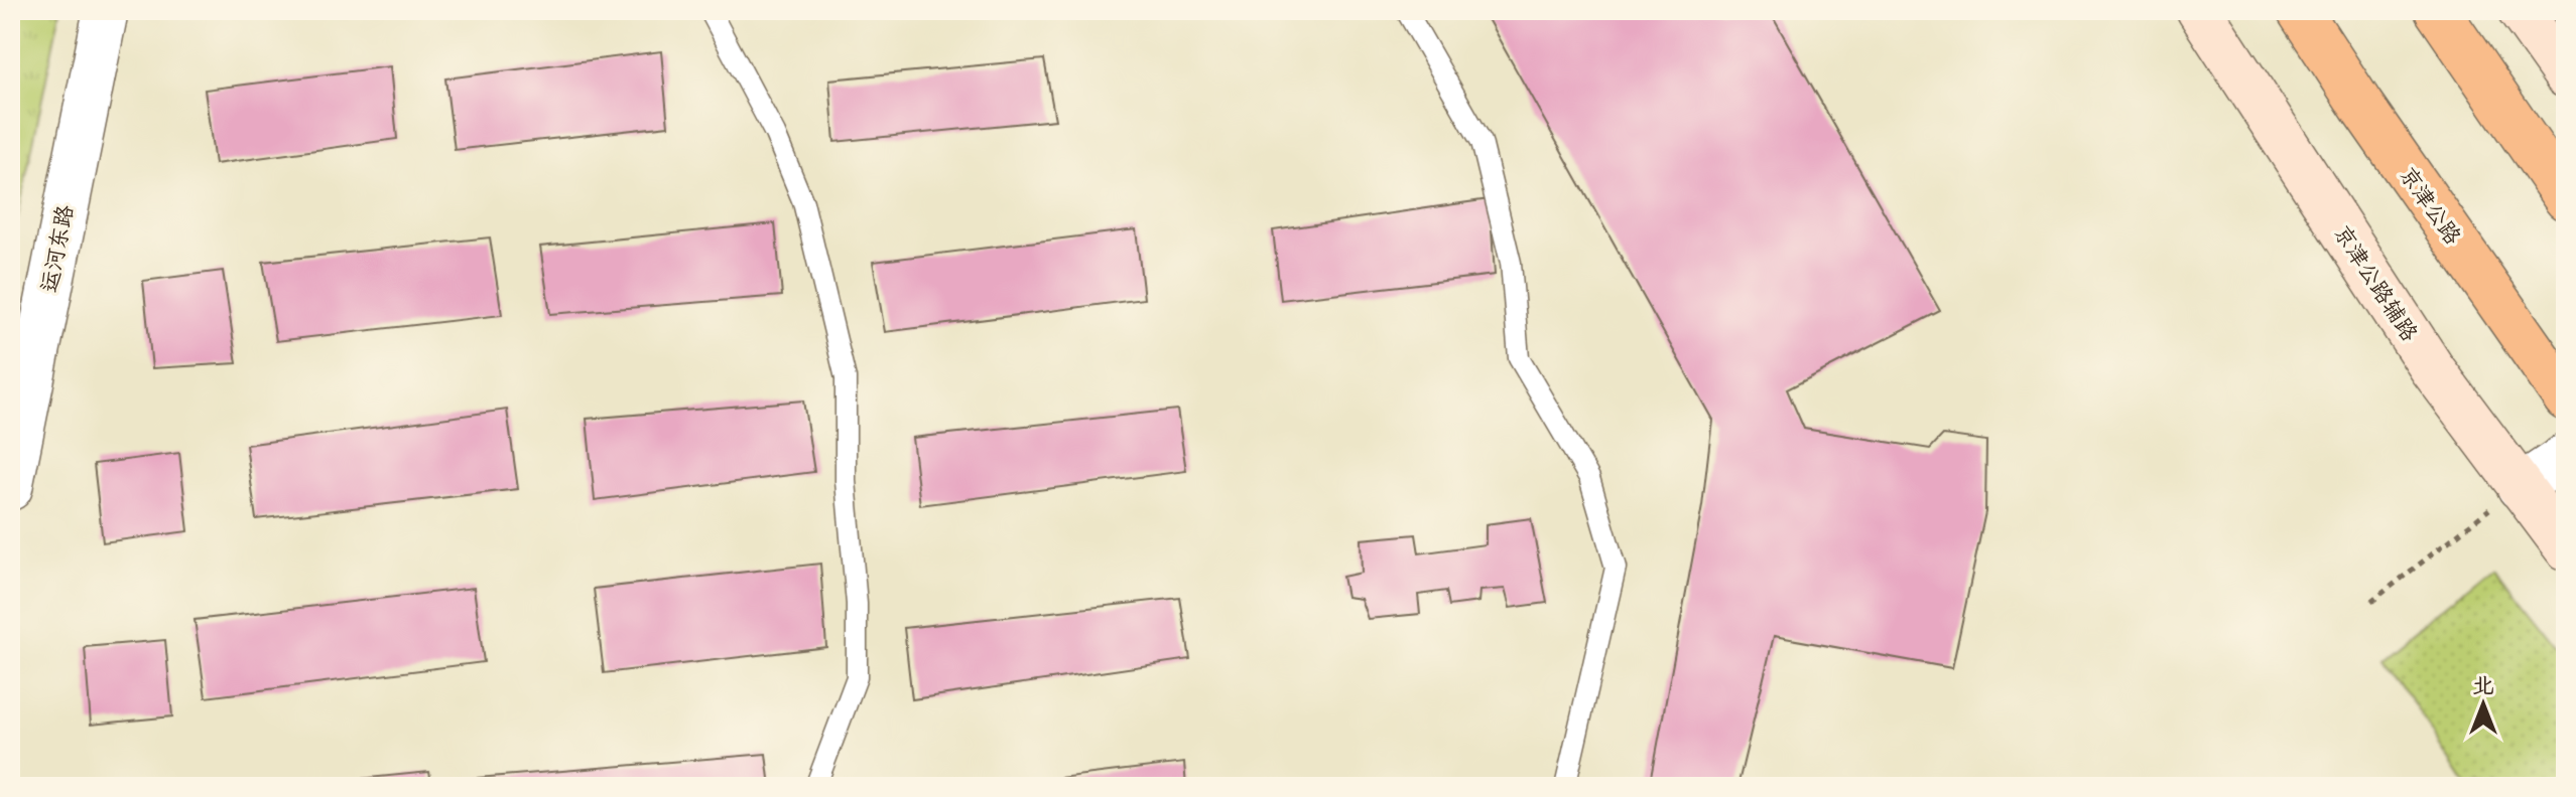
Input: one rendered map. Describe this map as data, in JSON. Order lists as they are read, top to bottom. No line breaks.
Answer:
{"streets":{"highway":["京津公路"],"main road":["京津公路辅路"],"street":["运河东路"]},"north":"top"}
